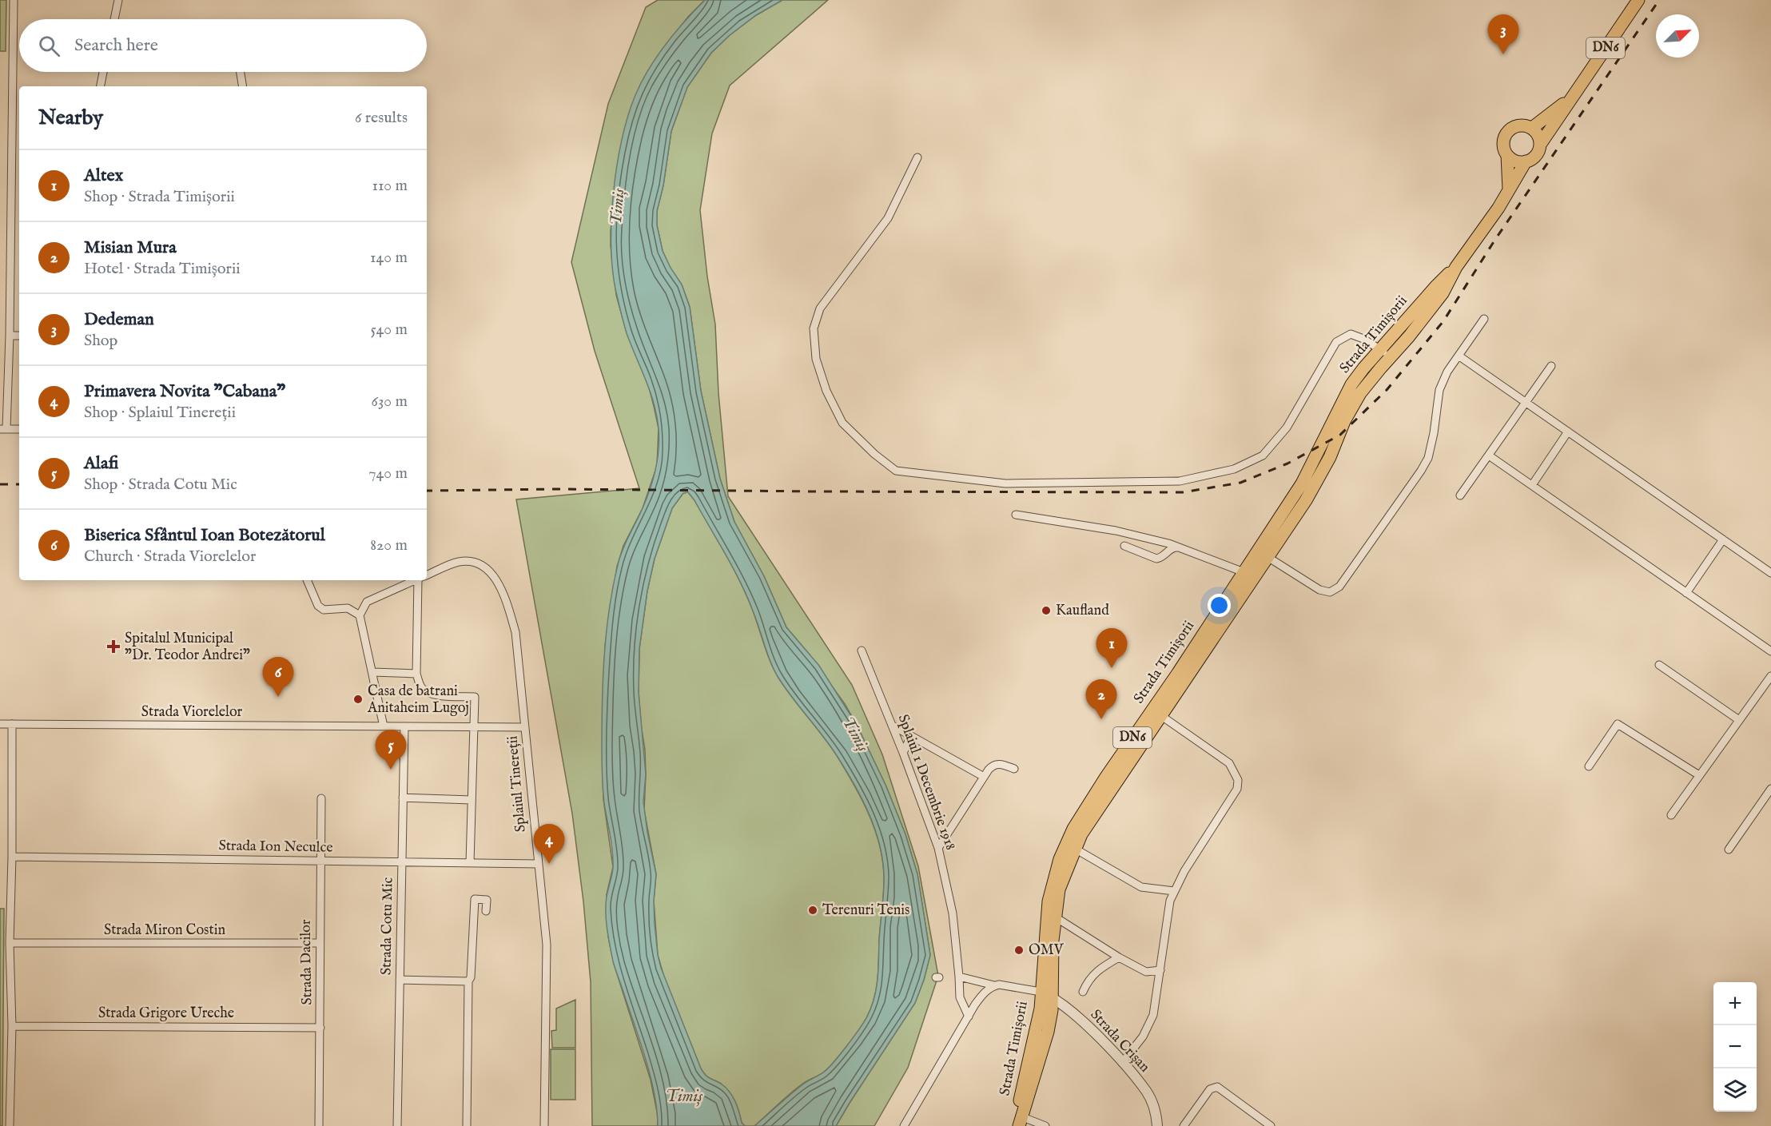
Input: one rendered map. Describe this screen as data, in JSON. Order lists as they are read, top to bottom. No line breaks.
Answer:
{"streets":{"main road":["DN6","Strada Timișorii"],"street":["Strada Viorelelor","Splaiul 1 Decembrie 1918","Splaiul Tinereții","Strada Ion Neculce","Strada Cotu Mic","Strada Miron Costin","Strada Dacilor","Strada Grigore Ureche","Strada Crișan"]},"crossings":[["DN6","Strada Timișorii"],["Strada Timișorii","Strada Crișan"],["Strada Viorelelor","Splaiul Tinereții"],["Strada Viorelelor","Strada Cotu Mic"],["Splaiul Tinereții","Strada Ion Neculce"],["Strada Ion Neculce","Strada Cotu Mic"],["Strada Ion Neculce","Strada Dacilor"],["Strada Miron Costin","Strada Dacilor"],["Strada Dacilor","Strada Grigore Ureche"]],"water":["Timiș"],"places":{"other":["Kaufland","Casa de batrani Anitaheim Lugoj","Terenuri Tenis","OMV"],"health":["Spitalul Municipal \"Dr. Teodor Andrei\""]},"north":"top right","page":{"pins":["3","1","6","2","5","4"],"search":"Search here","heading":["Nearby","6 results"],"list":[{"mark":"1","name":"Altex","note":"Shop · Strada Timișorii","value":"110 m"},{"mark":"2","name":"Misian Mura","note":"Hotel · Strada Timișorii","value":"140 m"},{"mark":"3","name":"Dedeman","note":"Shop","value":"540 m"},{"mark":"4","name":"Primavera Novita \"Cabana\"","note":"Shop · Splaiul Tinereții","value":"630 m"},{"mark":"5","name":"Alafi","note":"Shop · Strada Cotu Mic","value":"740 m"},{"mark":"6","name":"Biserica Sfântul Ioan Botezătorul","note":"Church · Strada Viorelelor","value":"820 m"}],"map_buttons":["+","−"]}}
